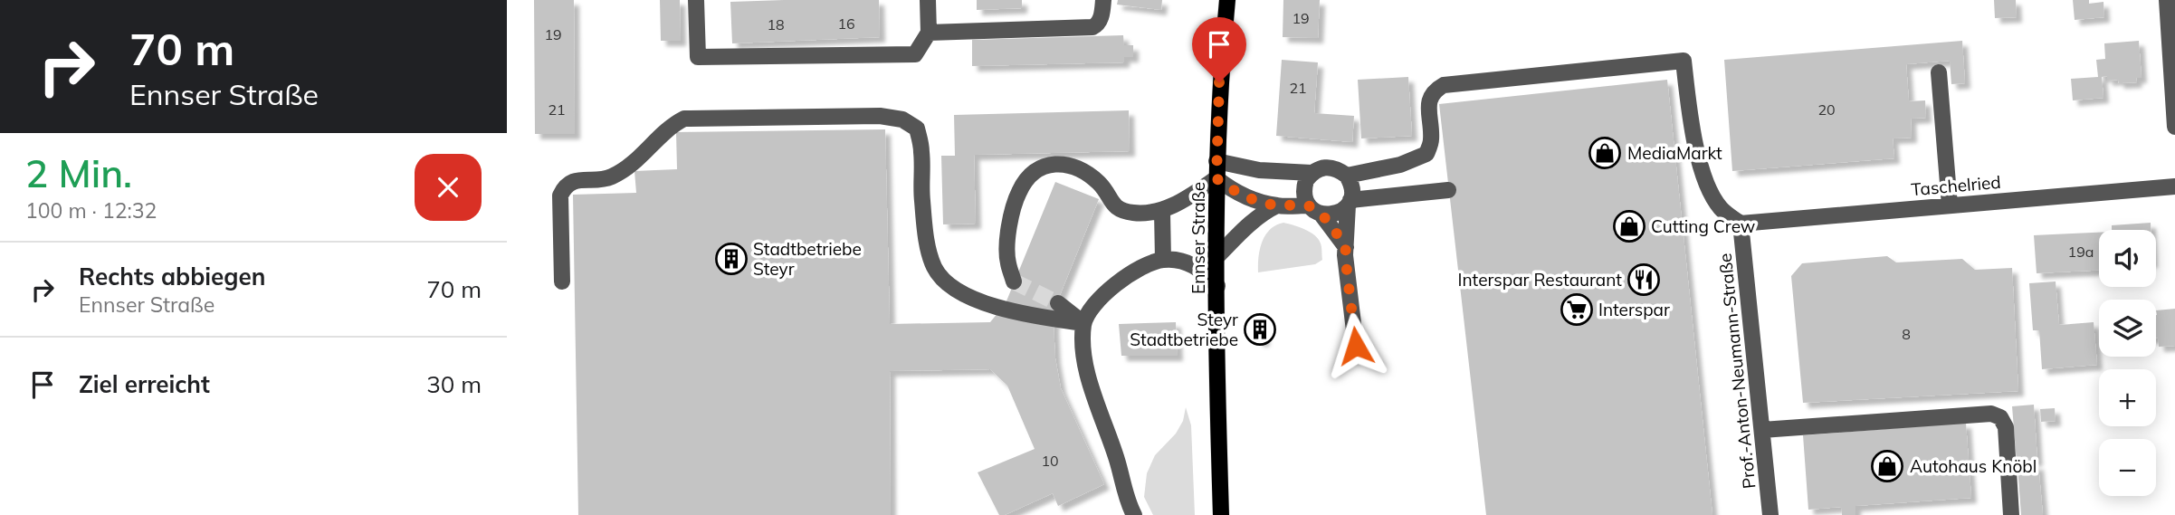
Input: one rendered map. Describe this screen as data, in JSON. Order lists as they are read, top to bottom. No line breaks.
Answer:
{"streets":{"main road":["Ennser Straße"],"street":["Taschelried","Prof.-Anton-Neumann-Straße"]},"crossings":[["Taschelried","Prof.-Anton-Neumann-Straße"]],"places":{"shop":["MediaMarkt","Cutting Crew","Autohaus Knöbl"],"building":["Stadtbetriebe Steyr","Steyr Stadtbetriebe"],"restaurant":["Interspar Restaurant"],"supermarket":["Interspar"]},"house_numbers":["19","16","18","19","21","21","20","19a","8","10"],"page":{"turn":["70 m","Ennser Straße"],"heading":["2 Min.","100 m · 12:32"],"map_buttons":["+","−"],"list":[{"name":"Rechts abbiegen","note":"Ennser Straße","value":"70 m"},{"name":"Ziel erreicht","value":"30 m"}]}}
